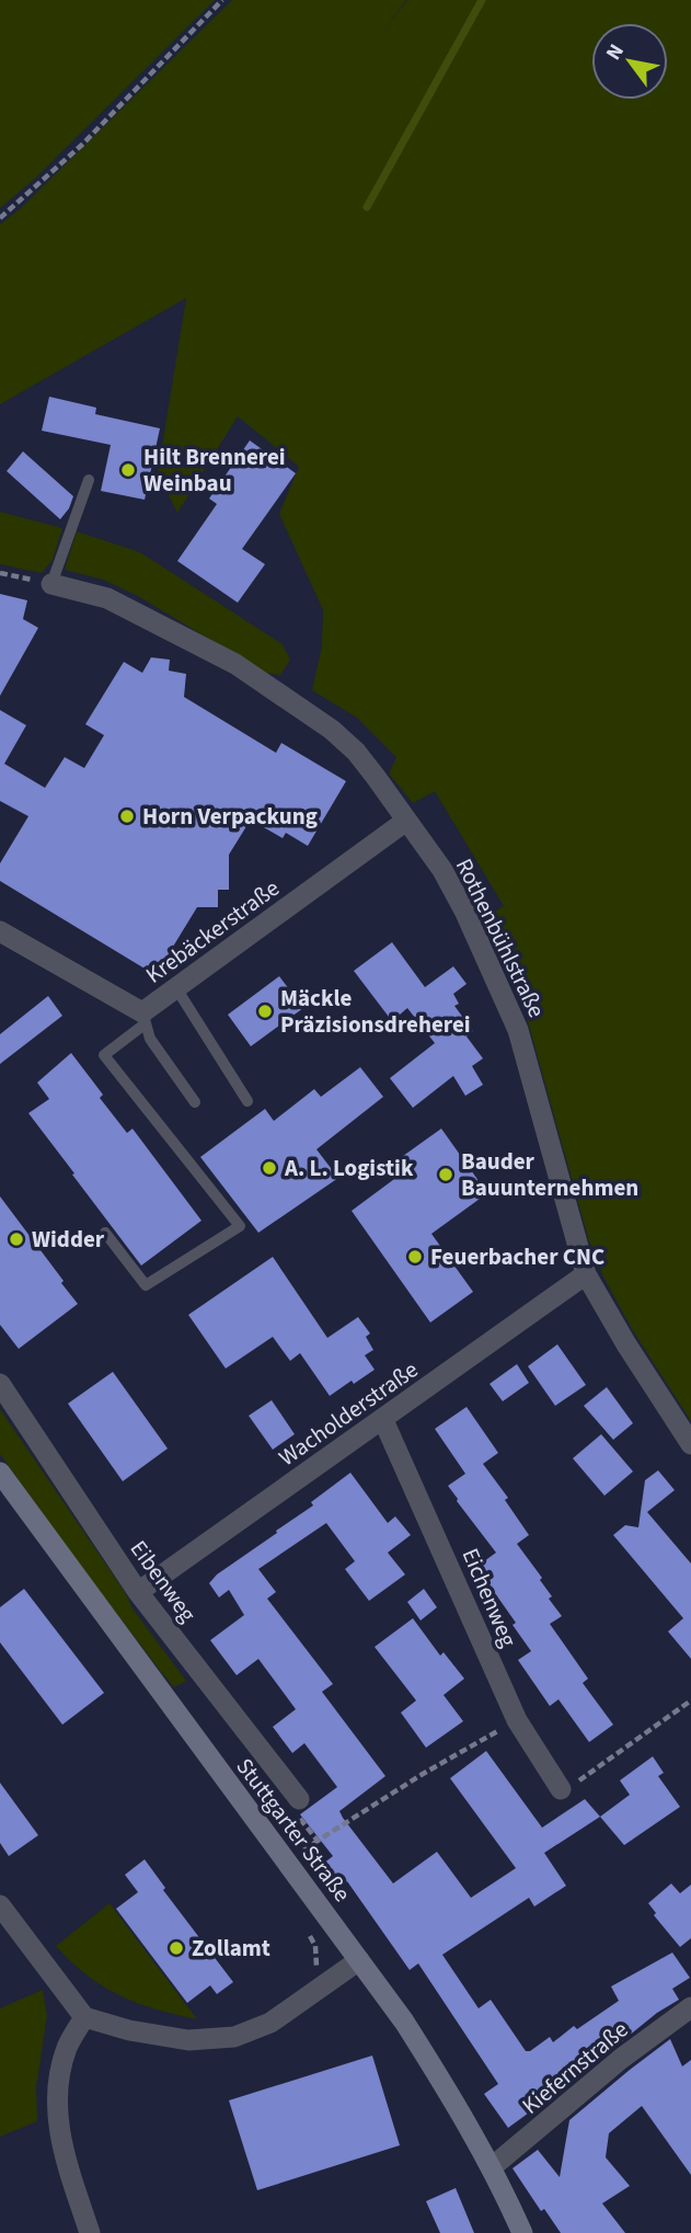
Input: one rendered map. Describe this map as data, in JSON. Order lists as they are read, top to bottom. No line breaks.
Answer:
{"streets":{"main road":["Stuttgarter Straße"],"street":["Krebäckerstraße","Rothenbühlstraße","Wacholderstraße","Eibenweg","Eichenweg","Kiefernstraße"]},"crossings":[["Krebäckerstraße","Rothenbühlstraße"],["Rothenbühlstraße","Wacholderstraße"],["Wacholderstraße","Eibenweg"],["Wacholderstraße","Eichenweg"],["Stuttgarter Straße","Kiefernstraße"]],"places":["Hilt Brennerei Weinbau","Horn Verpackung","Mäckle Präzisionsdreherei","A. L. Logistik","Bauder Bauunternehmen","Widder","Feuerbacher CNC","Zollamt"],"north":"top left"}
